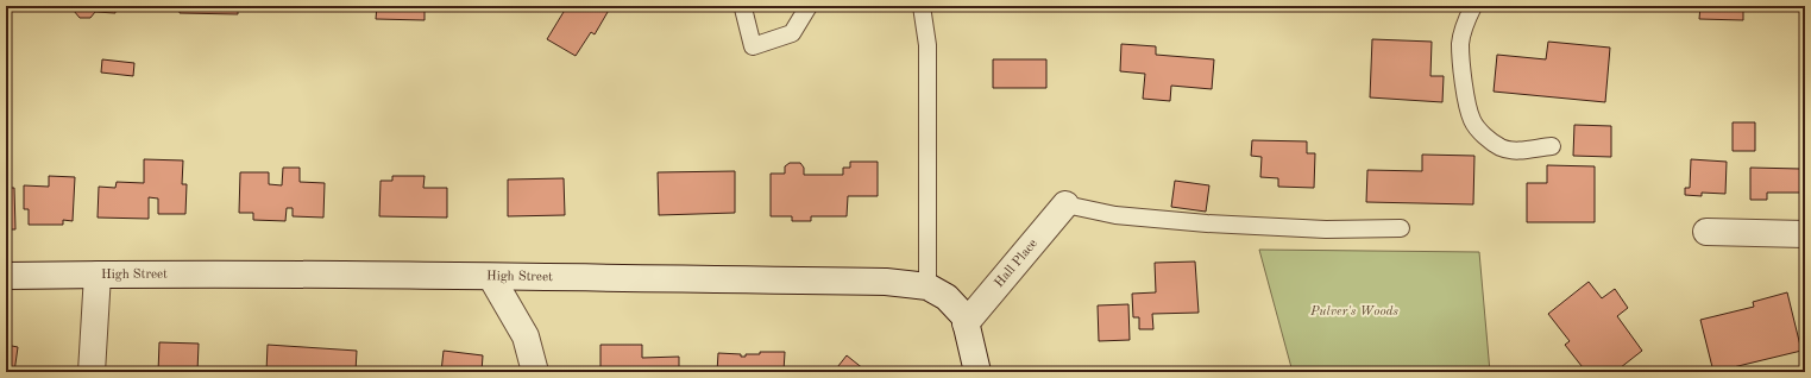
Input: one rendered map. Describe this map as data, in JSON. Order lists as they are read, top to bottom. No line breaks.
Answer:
{"streets":{"street":["Hall Place","High Street"]},"crossings":[["Hall Place","High Street"]],"parks":["Pulver's Woods"]}
